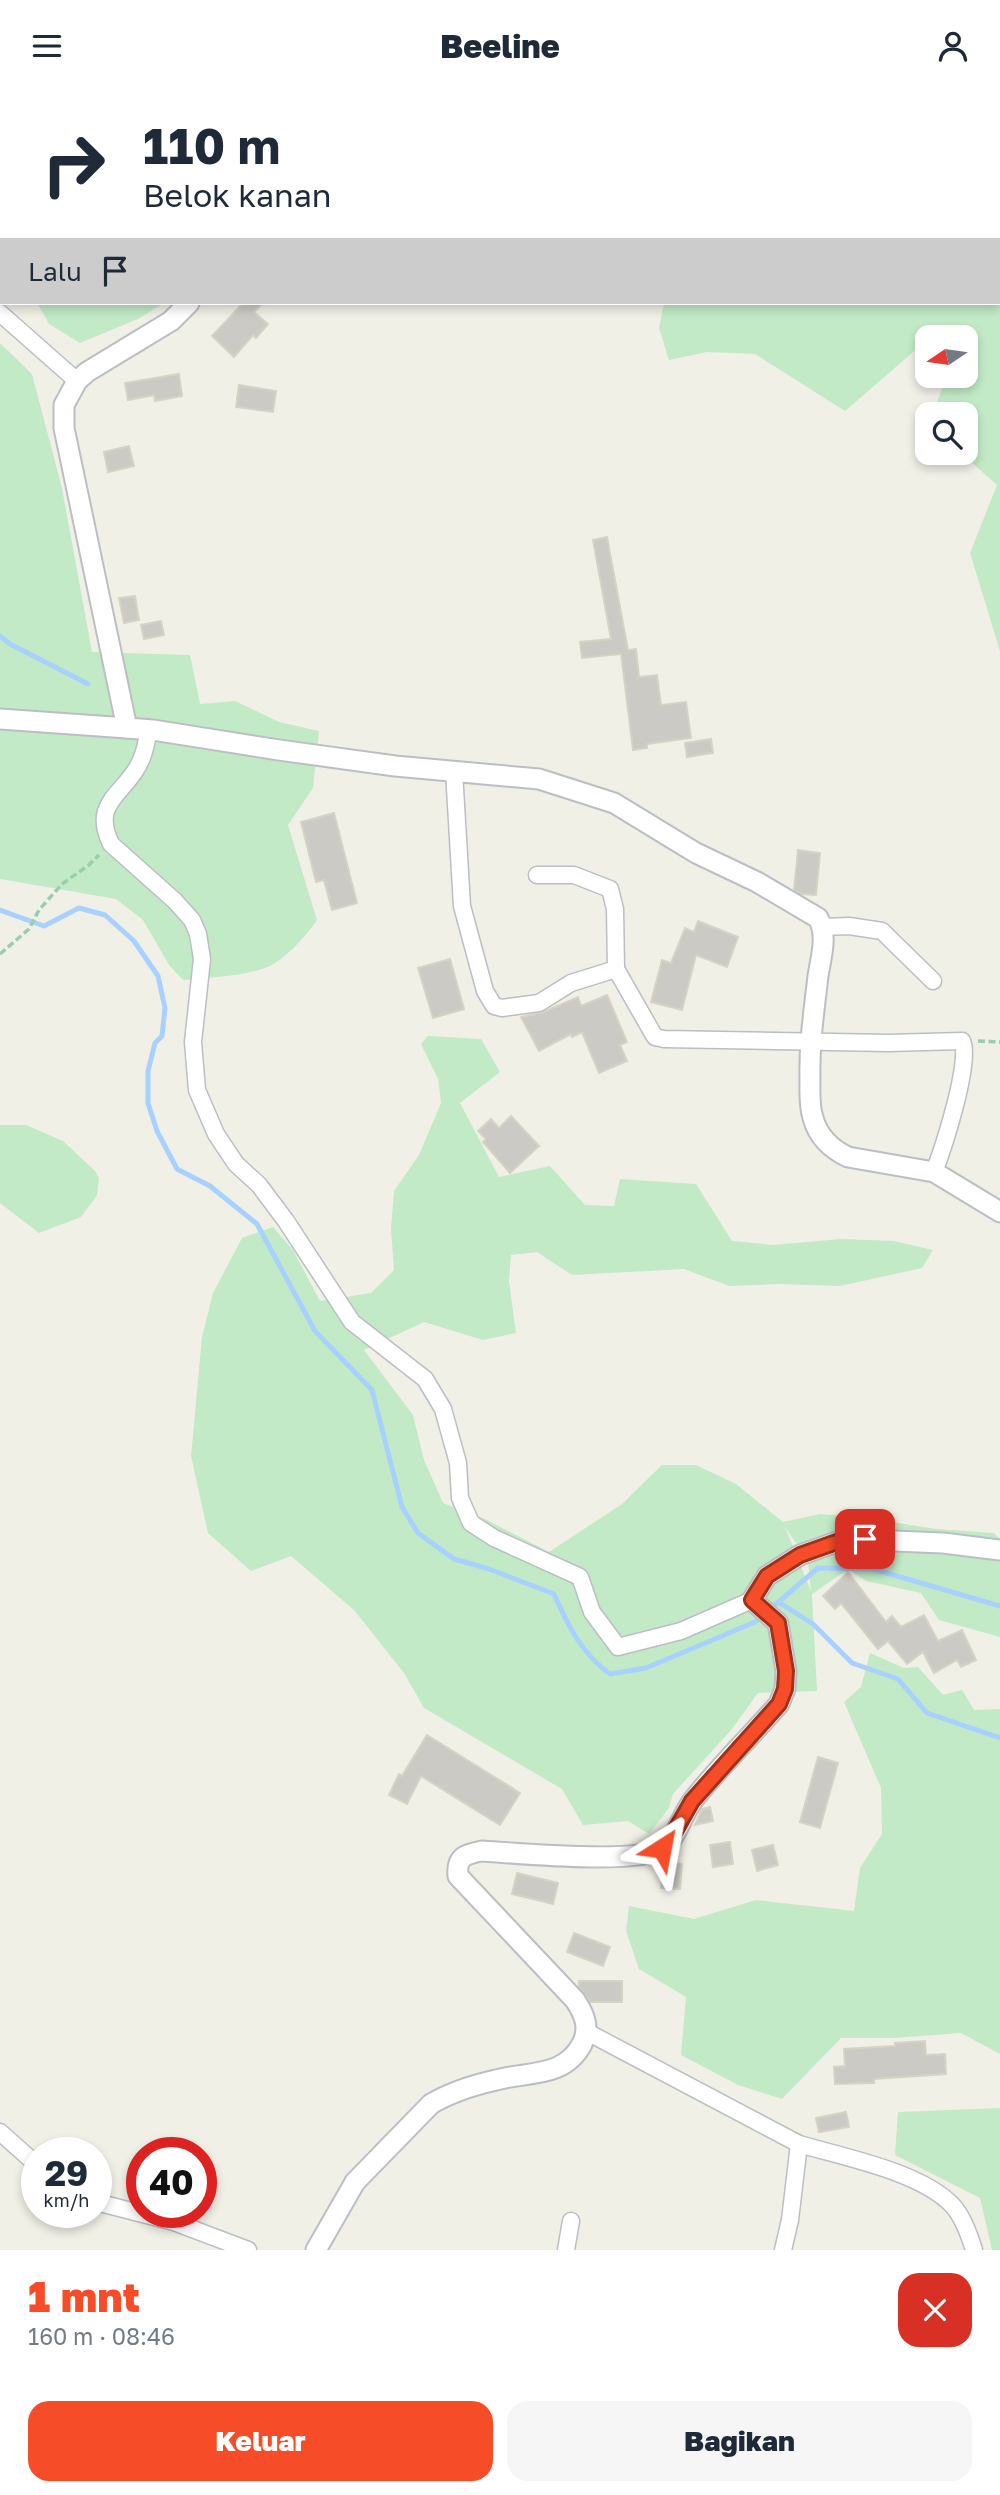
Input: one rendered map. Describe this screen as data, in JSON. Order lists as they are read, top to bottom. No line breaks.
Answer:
{"north":"left","page":{"header":"Beeline","turn":["110 m","Belok kanan"],"then":"Lalu","speed":"29 km/h","limit":"40","heading":["1 mnt","160 m · 08:46"],"buttons":["Keluar","Bagikan"]}}
